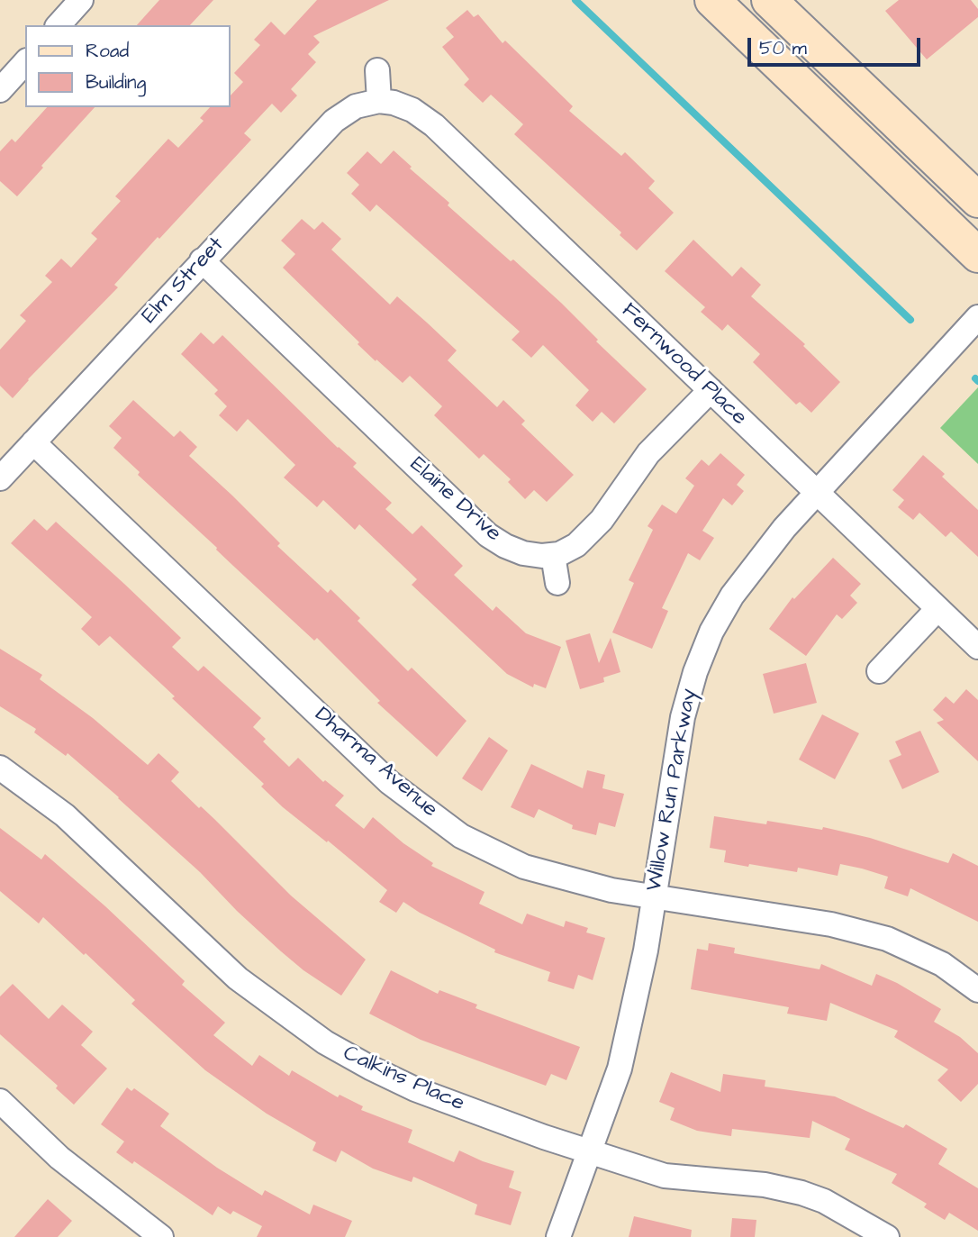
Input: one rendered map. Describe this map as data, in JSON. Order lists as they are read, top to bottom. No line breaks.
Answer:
{"streets":{"street":["Elm Street","Fernwood Place","Elaine Drive","Dharma Avenue","Willow Run Parkway","Calkins Place"]},"crossings":[["Elm Street","Fernwood Place"],["Elm Street","Elaine Drive"],["Elm Street","Dharma Avenue"],["Fernwood Place","Willow Run Parkway"],["Dharma Avenue","Willow Run Parkway"],["Willow Run Parkway","Calkins Place"]],"legend":["Road","Building"],"scale_bar":"50 m"}
